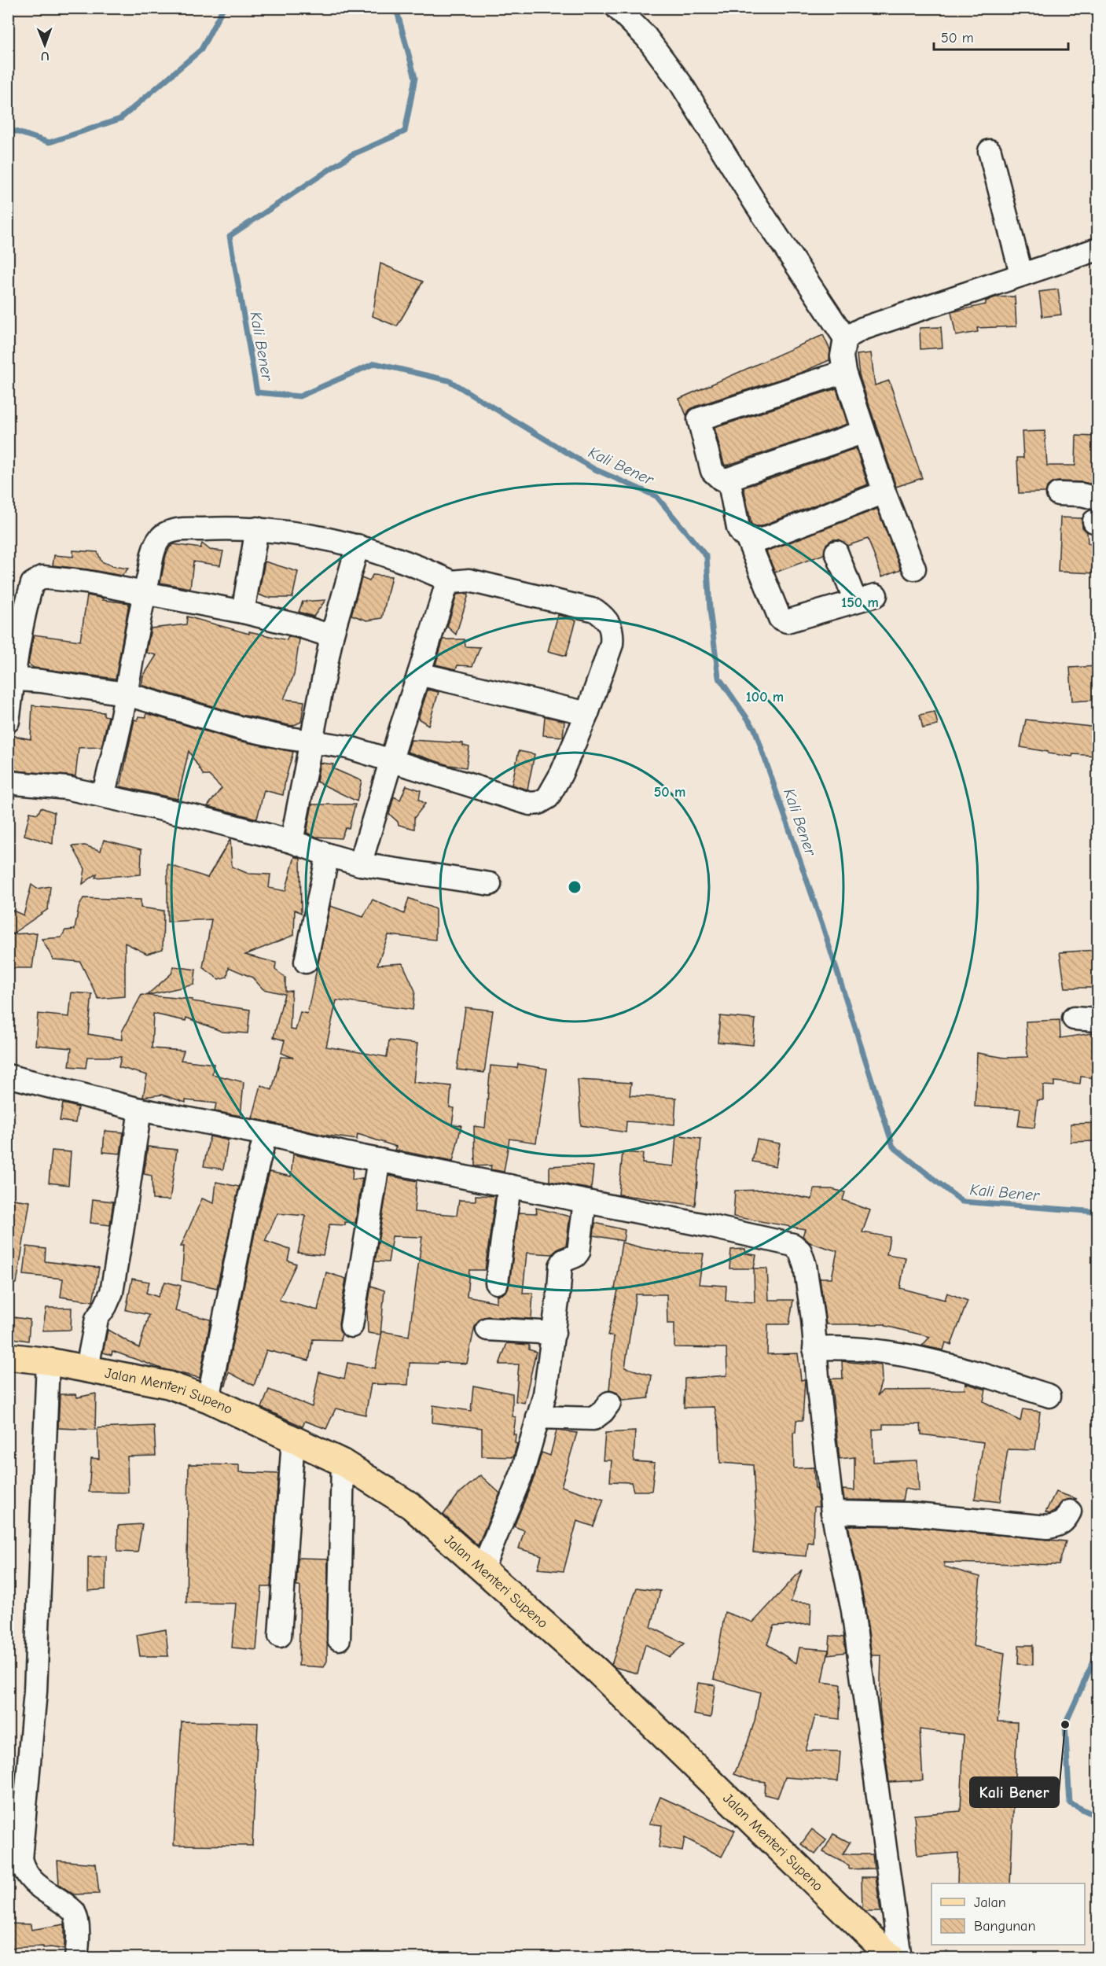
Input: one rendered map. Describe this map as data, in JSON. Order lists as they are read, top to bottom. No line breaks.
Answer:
{"streets":{"main road":["Jalan Menteri Supeno"]},"water":["Kali Bener"],"places":["Kali Bener"],"legend":["Jalan","Bangunan"],"scale_bar":"50 m","north":"bottom","rings":["150 m","100 m","50 m"]}
